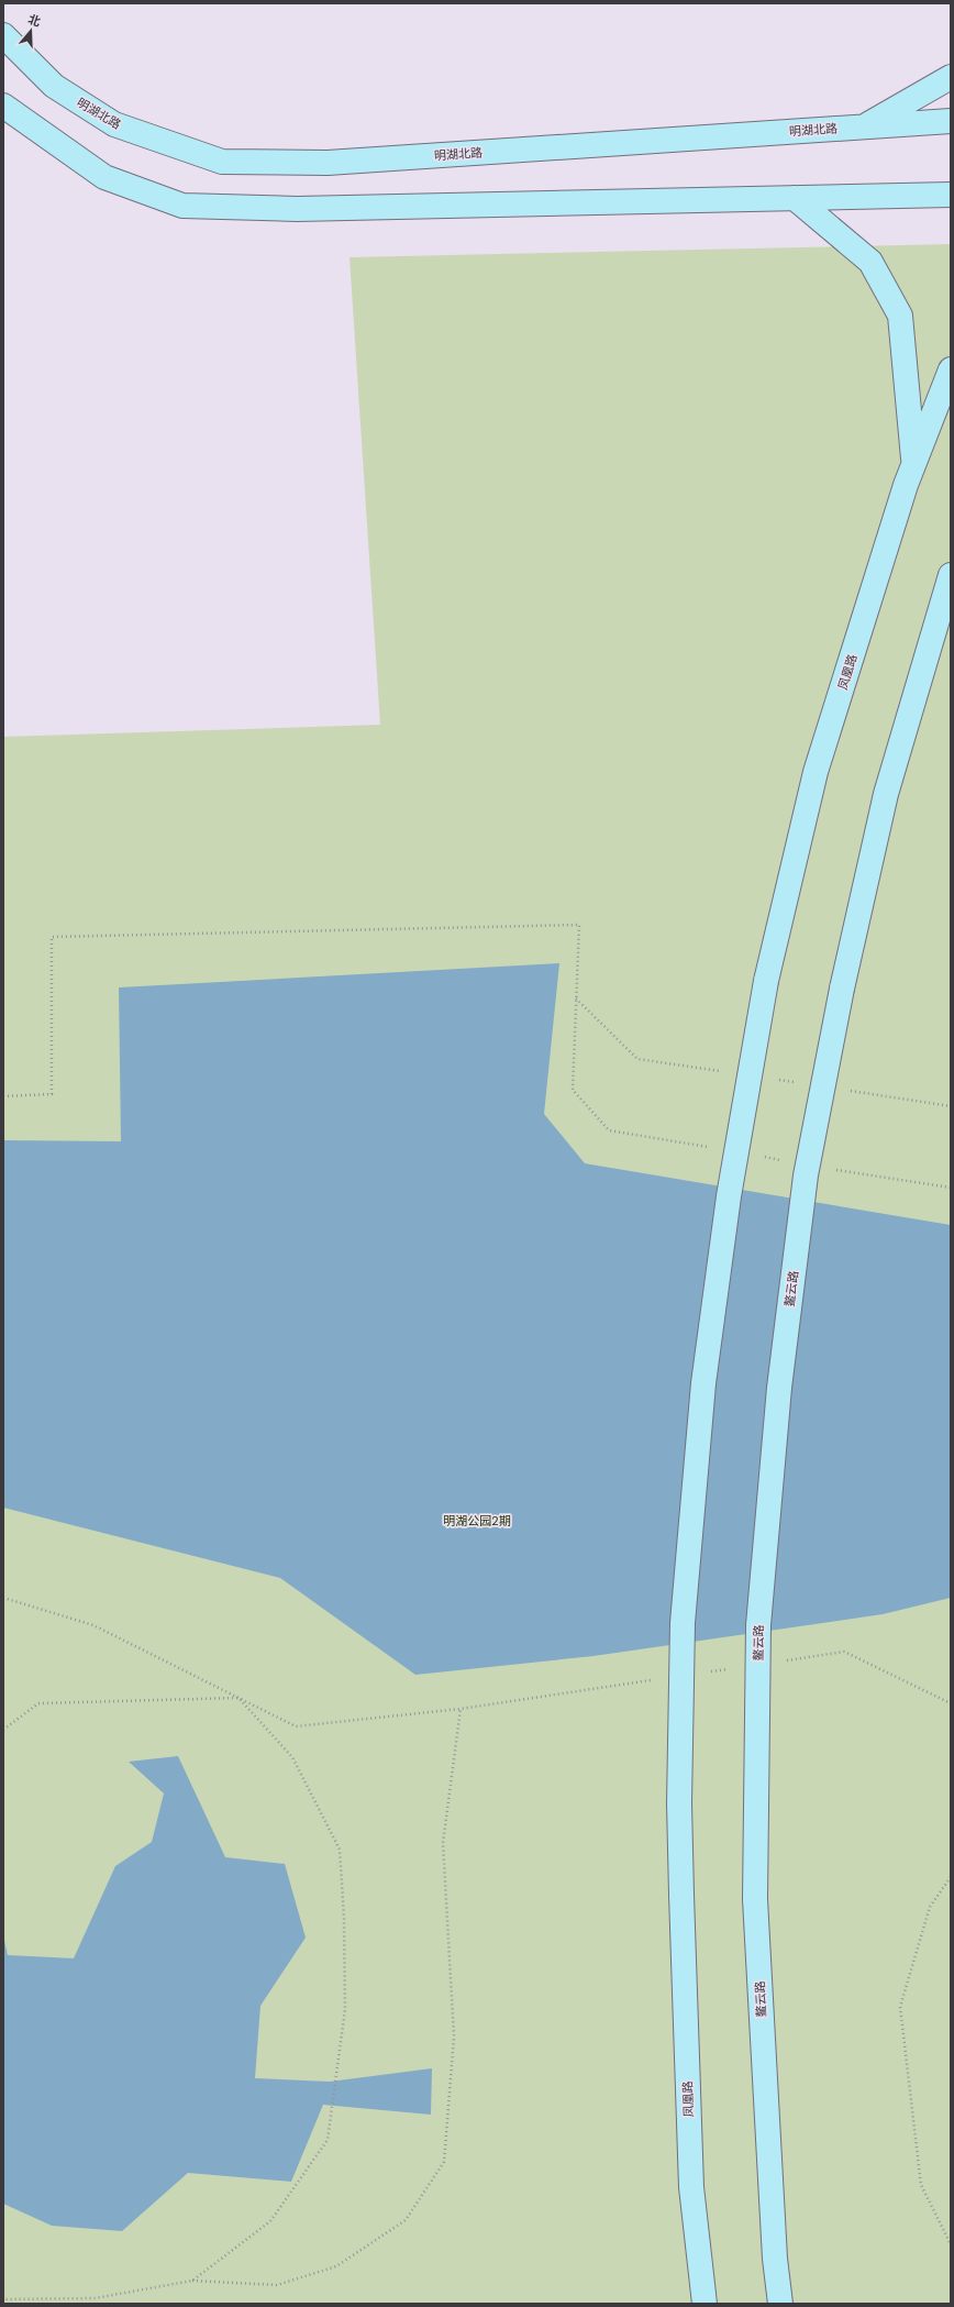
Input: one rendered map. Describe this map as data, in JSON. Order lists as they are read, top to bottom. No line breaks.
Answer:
{"streets":{"street":["明湖北路","凤凰路","鳌云路"]},"parks":["明湖公园2期"],"north":"top"}
